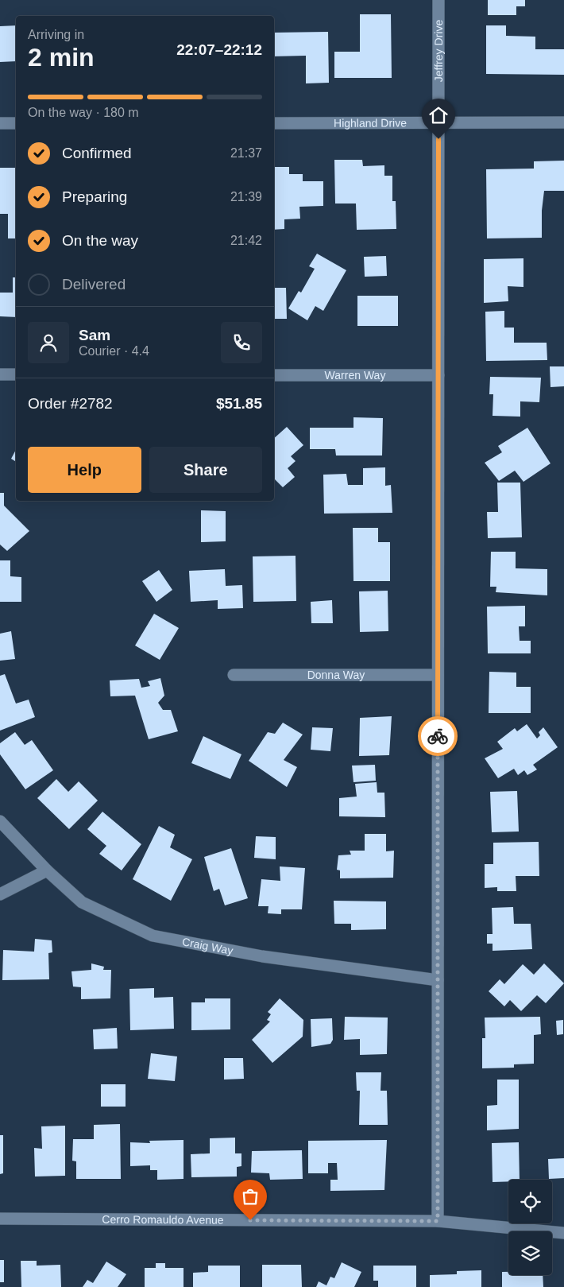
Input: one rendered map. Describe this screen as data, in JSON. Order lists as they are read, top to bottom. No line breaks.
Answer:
{"streets":{"street":["Jeffrey Drive","Highland Drive","Warren Way","Donna Way","Craig Way","Cerro Romauldo Avenue"]},"crossings":[["Jeffrey Drive","Highland Drive"],["Jeffrey Drive","Warren Way"],["Jeffrey Drive","Donna Way"],["Jeffrey Drive","Craig Way"],["Jeffrey Drive","Cerro Romauldo Avenue"]],"page":{"heading":["2 min","Arriving in","22:07–22:12"],"panel":["Sam","Courier · 4.4","Order #2782","$51.85"],"bar":"On the way · 180 m","list":[["Confirmed","21:37"],["Preparing","21:39"],["On the way","21:42"],"Delivered"],"buttons":["Help","Share"]}}
